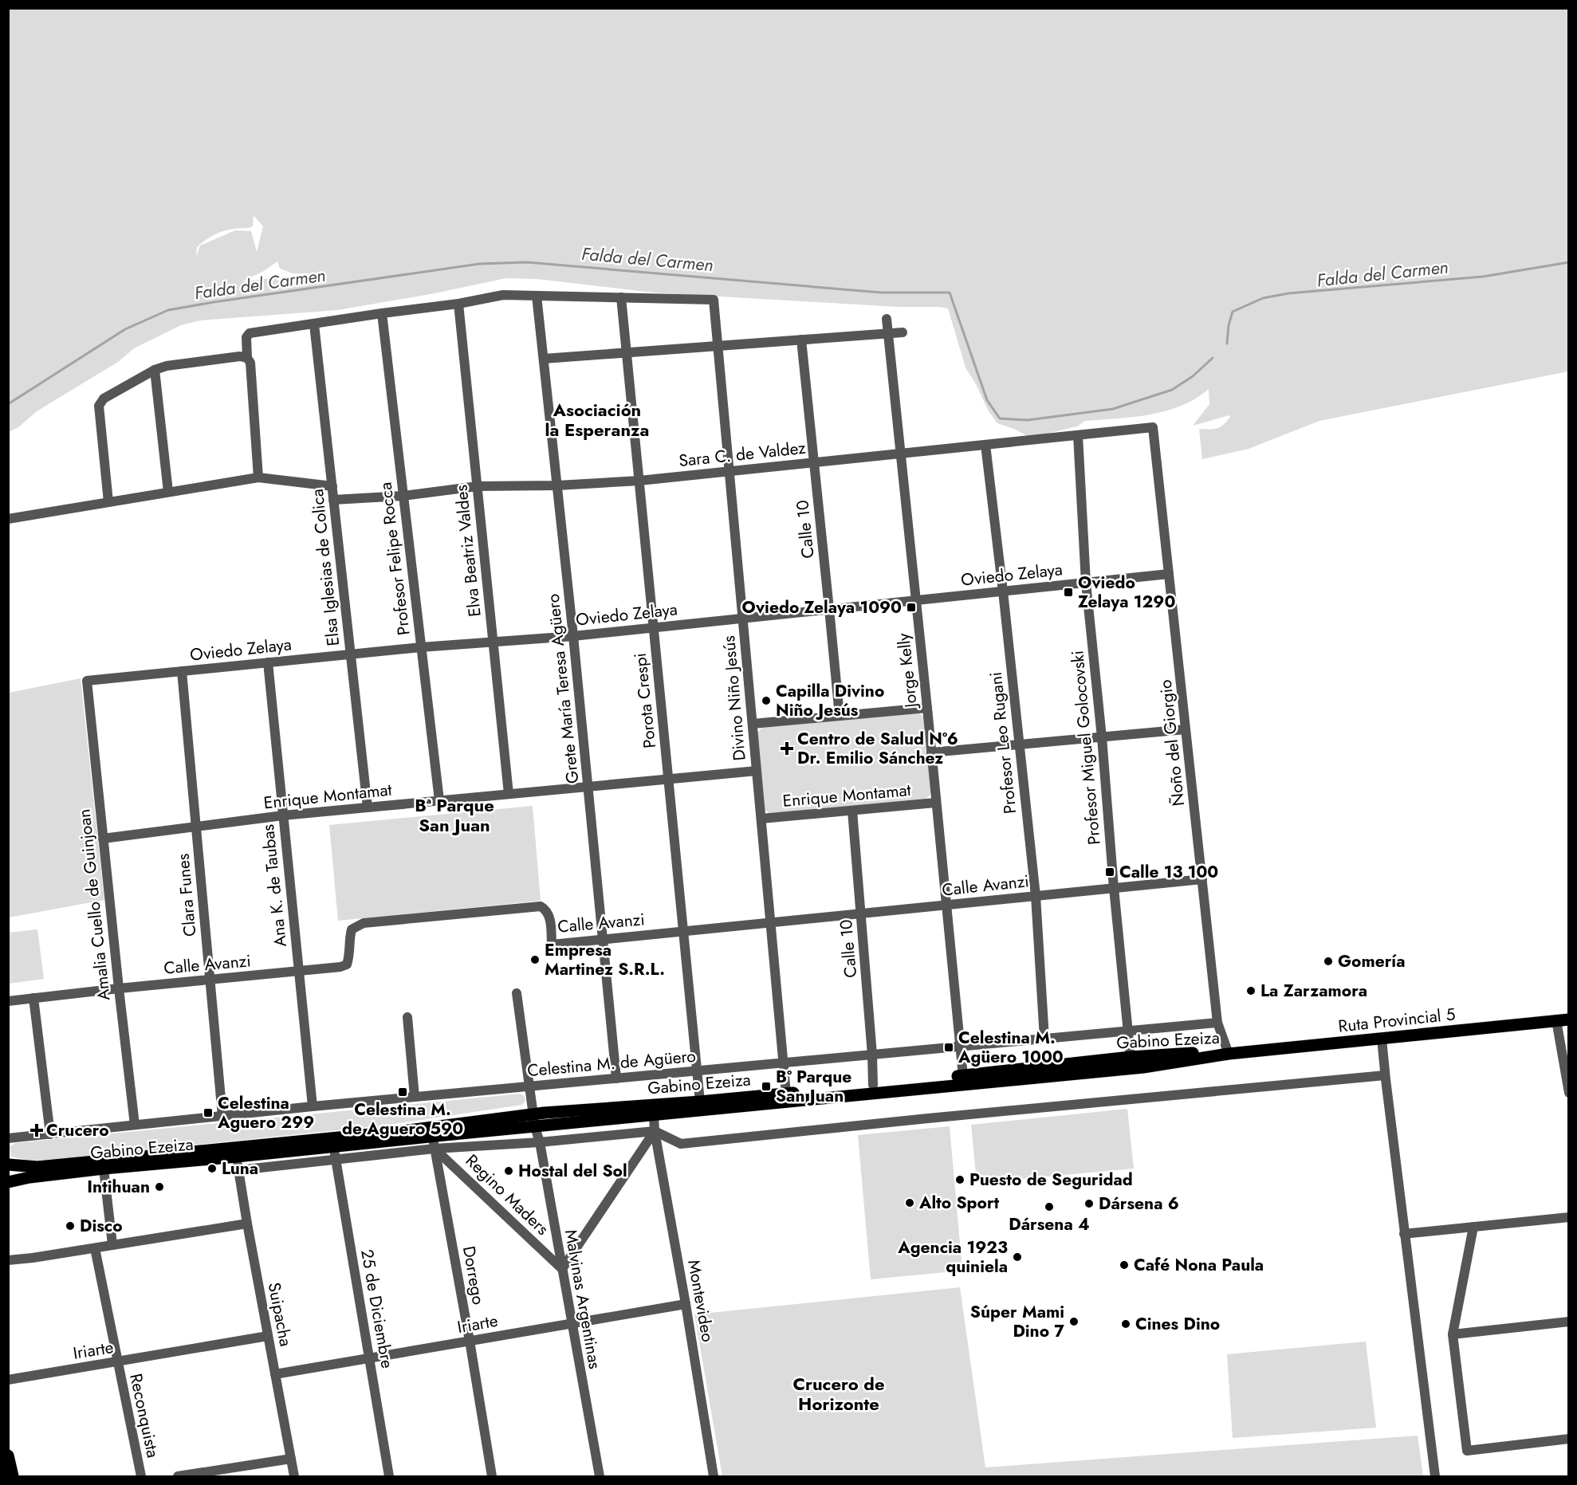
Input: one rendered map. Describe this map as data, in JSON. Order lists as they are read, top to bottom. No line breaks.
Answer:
{"streets":{"main road":["Ruta Provincial 5","Gabino Ezeiza"],"street":["Sara C. de Valdez","Calle 10","Elva Beatriz Valdes","Profesor Felipe Rocca","Elsa Iglesias de Colica","Oviedo Zelaya","Jorge Kelly","Grete María Teresa Agüero","Divino Niño Jesús","Porota Crespi","Profesor Leo Rugani","Ñoño del Giorgio","Profesor Miguel Golocovski","Enrique Montamat","Ana K. de Taubas","Calle Avanzi","Clara Funes","Amalia Cuello de Guinjoan","Celestina M. de Agüero","Regino Maders","Dorrego","Malvinas Argentinas","Montevideo","25 de Diciembre","Suipacha","Iriarte","Reconquista"]},"crossings":[["Sara C. de Valdez","Calle 10"],["Sara C. de Valdez","Elva Beatriz Valdes"],["Sara C. de Valdez","Profesor Felipe Rocca"],["Sara C. de Valdez","Elsa Iglesias de Colica"],["Sara C. de Valdez","Jorge Kelly"],["Sara C. de Valdez","Grete María Teresa Agüero"],["Sara C. de Valdez","Divino Niño Jesús"],["Sara C. de Valdez","Porota Crespi"],["Sara C. de Valdez","Profesor Leo Rugani"],["Sara C. de Valdez","Ñoño del Giorgio"],["Sara C. de Valdez","Profesor Miguel Golocovski"],["Calle 10","Oviedo Zelaya"],["Calle 10","Enrique Montamat"],["Calle 10","Calle Avanzi"],["Calle 10","Gabino Ezeiza"],["Calle 10","Celestina M. de Agüero"],["Elva Beatriz Valdes","Oviedo Zelaya"],["Elva Beatriz Valdes","Enrique Montamat"],["Profesor Felipe Rocca","Oviedo Zelaya"],["Profesor Felipe Rocca","Enrique Montamat"],["Elsa Iglesias de Colica","Oviedo Zelaya"],["Elsa Iglesias de Colica","Enrique Montamat"],["Oviedo Zelaya","Jorge Kelly"],["Oviedo Zelaya","Grete María Teresa Agüero"],["Oviedo Zelaya","Divino Niño Jesús"],["Oviedo Zelaya","Porota Crespi"],["Oviedo Zelaya","Profesor Leo Rugani"],["Oviedo Zelaya","Ñoño del Giorgio"],["Oviedo Zelaya","Profesor Miguel Golocovski"],["Oviedo Zelaya","Ana K. de Taubas"],["Oviedo Zelaya","Clara Funes"],["Oviedo Zelaya","Amalia Cuello de Guinjoan"],["Jorge Kelly","Enrique Montamat"],["Jorge Kelly","Calle Avanzi"],["Jorge Kelly","Gabino Ezeiza"],["Jorge Kelly","Celestina M. de Agüero"],["Grete María Teresa Agüero","Enrique Montamat"],["Grete María Teresa Agüero","Calle Avanzi"],["Grete María Teresa Agüero","Celestina M. de Agüero"],["Divino Niño Jesús","Porota Crespi"],["Divino Niño Jesús","Enrique Montamat"],["Divino Niño Jesús","Calle Avanzi"],["Divino Niño Jesús","Gabino Ezeiza"],["Divino Niño Jesús","Celestina M. de Agüero"],["Porota Crespi","Enrique Montamat"],["Porota Crespi","Calle Avanzi"],["Porota Crespi","Gabino Ezeiza"],["Porota Crespi","Celestina M. de Agüero"],["Profesor Leo Rugani","Calle Avanzi"],["Profesor Leo Rugani","Celestina M. de Agüero"],["Ñoño del Giorgio","Calle Avanzi"],["Ñoño del Giorgio","Ruta Provincial 5"],["Ñoño del Giorgio","Gabino Ezeiza"],["Ñoño del Giorgio","Celestina M. de Agüero"],["Profesor Miguel Golocovski","Calle Avanzi"],["Profesor Miguel Golocovski","Gabino Ezeiza"],["Profesor Miguel Golocovski","Celestina M. de Agüero"],["Enrique Montamat","Ana K. de Taubas"],["Enrique Montamat","Clara Funes"],["Enrique Montamat","Amalia Cuello de Guinjoan"],["Ana K. de Taubas","Calle Avanzi"],["Ana K. de Taubas","Celestina M. de Agüero"],["Calle Avanzi","Clara Funes"],["Calle Avanzi","Amalia Cuello de Guinjoan"],["Clara Funes","Celestina M. de Agüero"],["Amalia Cuello de Guinjoan","Celestina M. de Agüero"],["Ruta Provincial 5","Gabino Ezeiza"],["Gabino Ezeiza","Regino Maders"],["Gabino Ezeiza","Dorrego"],["Gabino Ezeiza","Malvinas Argentinas"],["Gabino Ezeiza","Montevideo"],["Gabino Ezeiza","25 de Diciembre"],["Gabino Ezeiza","Suipacha"],["Celestina M. de Agüero","Malvinas Argentinas"],["Regino Maders","Dorrego"],["Regino Maders","Malvinas Argentinas"],["Dorrego","Iriarte"],["Malvinas Argentinas","Iriarte"],["Montevideo","Iriarte"],["25 de Diciembre","Iriarte"],["Suipacha","Iriarte"],["Iriarte","Reconquista"]],"districts":["Asociación la Esperanza","Bª Parque San Juan","Crucero de Horizonte"],"water":["Falda del Carmen"],"places":{"transit":["Oviedo Zelaya 1290","Oviedo Zelaya 1090","Calle 13 100","Celestina M. Agüero 1000","Bº Parque San Juan","Celestina M. de Aguero 590","Celestina Aguero 299"],"other":["Capilla Divino Niño Jesús","Empresa Martinez S.R.L.","Gomería","La Zarzamora","Luna","Hostal del Sol","Puesto de Seguridad","Intihuan","Alto Sport","Dársena 6","Dársena 4","Disco","Agencia 1923 quiniela","Café Nona Paula","Súper Mami Dino 7","Cines Dino"],"health":["Centro de Salud Nº6 Dr. Emilio Sánchez","Crucero"]}}
